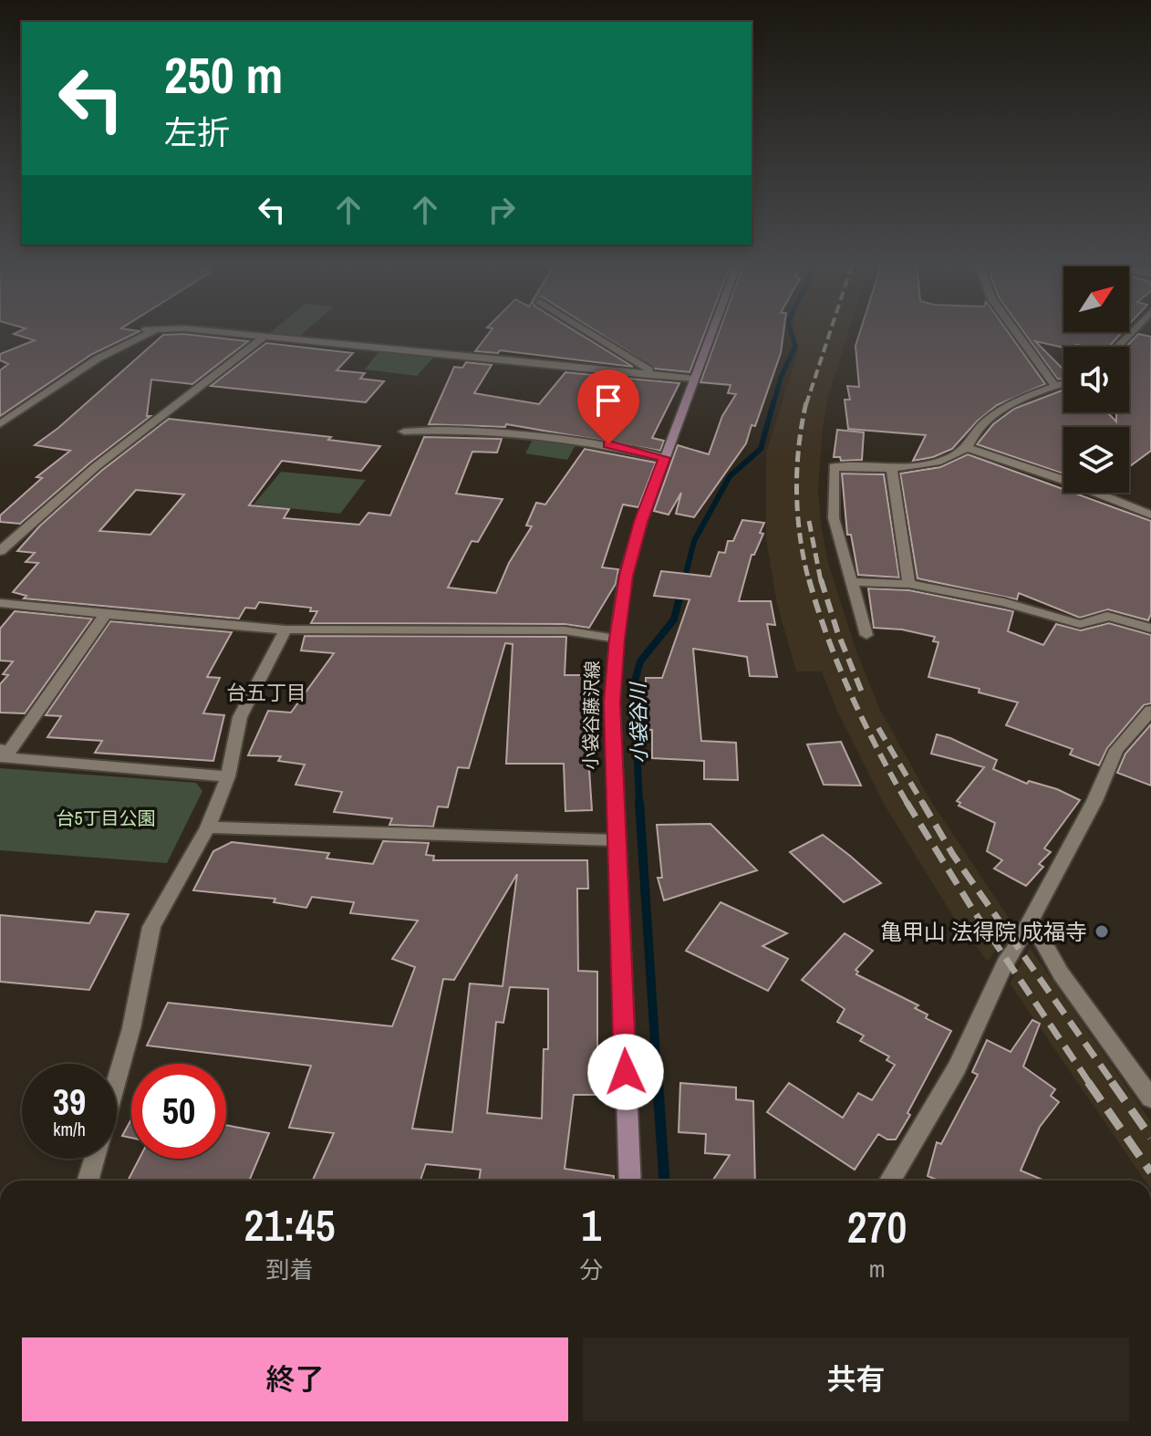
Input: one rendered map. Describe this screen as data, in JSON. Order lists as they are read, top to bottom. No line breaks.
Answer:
{"streets":{"main road":["小袋谷藤沢線"]},"districts":["台五丁目"],"water":["小袋谷川"],"parks":["台5丁目公園"],"places":["亀甲山 法得院 成福寺"],"north":"top right","page":{"turn":["250 m","左折"],"speed":"39 km/h","limit":"50","eta":["21:45","到着","1","分","270","m"],"buttons":["終了","共有"]}}
